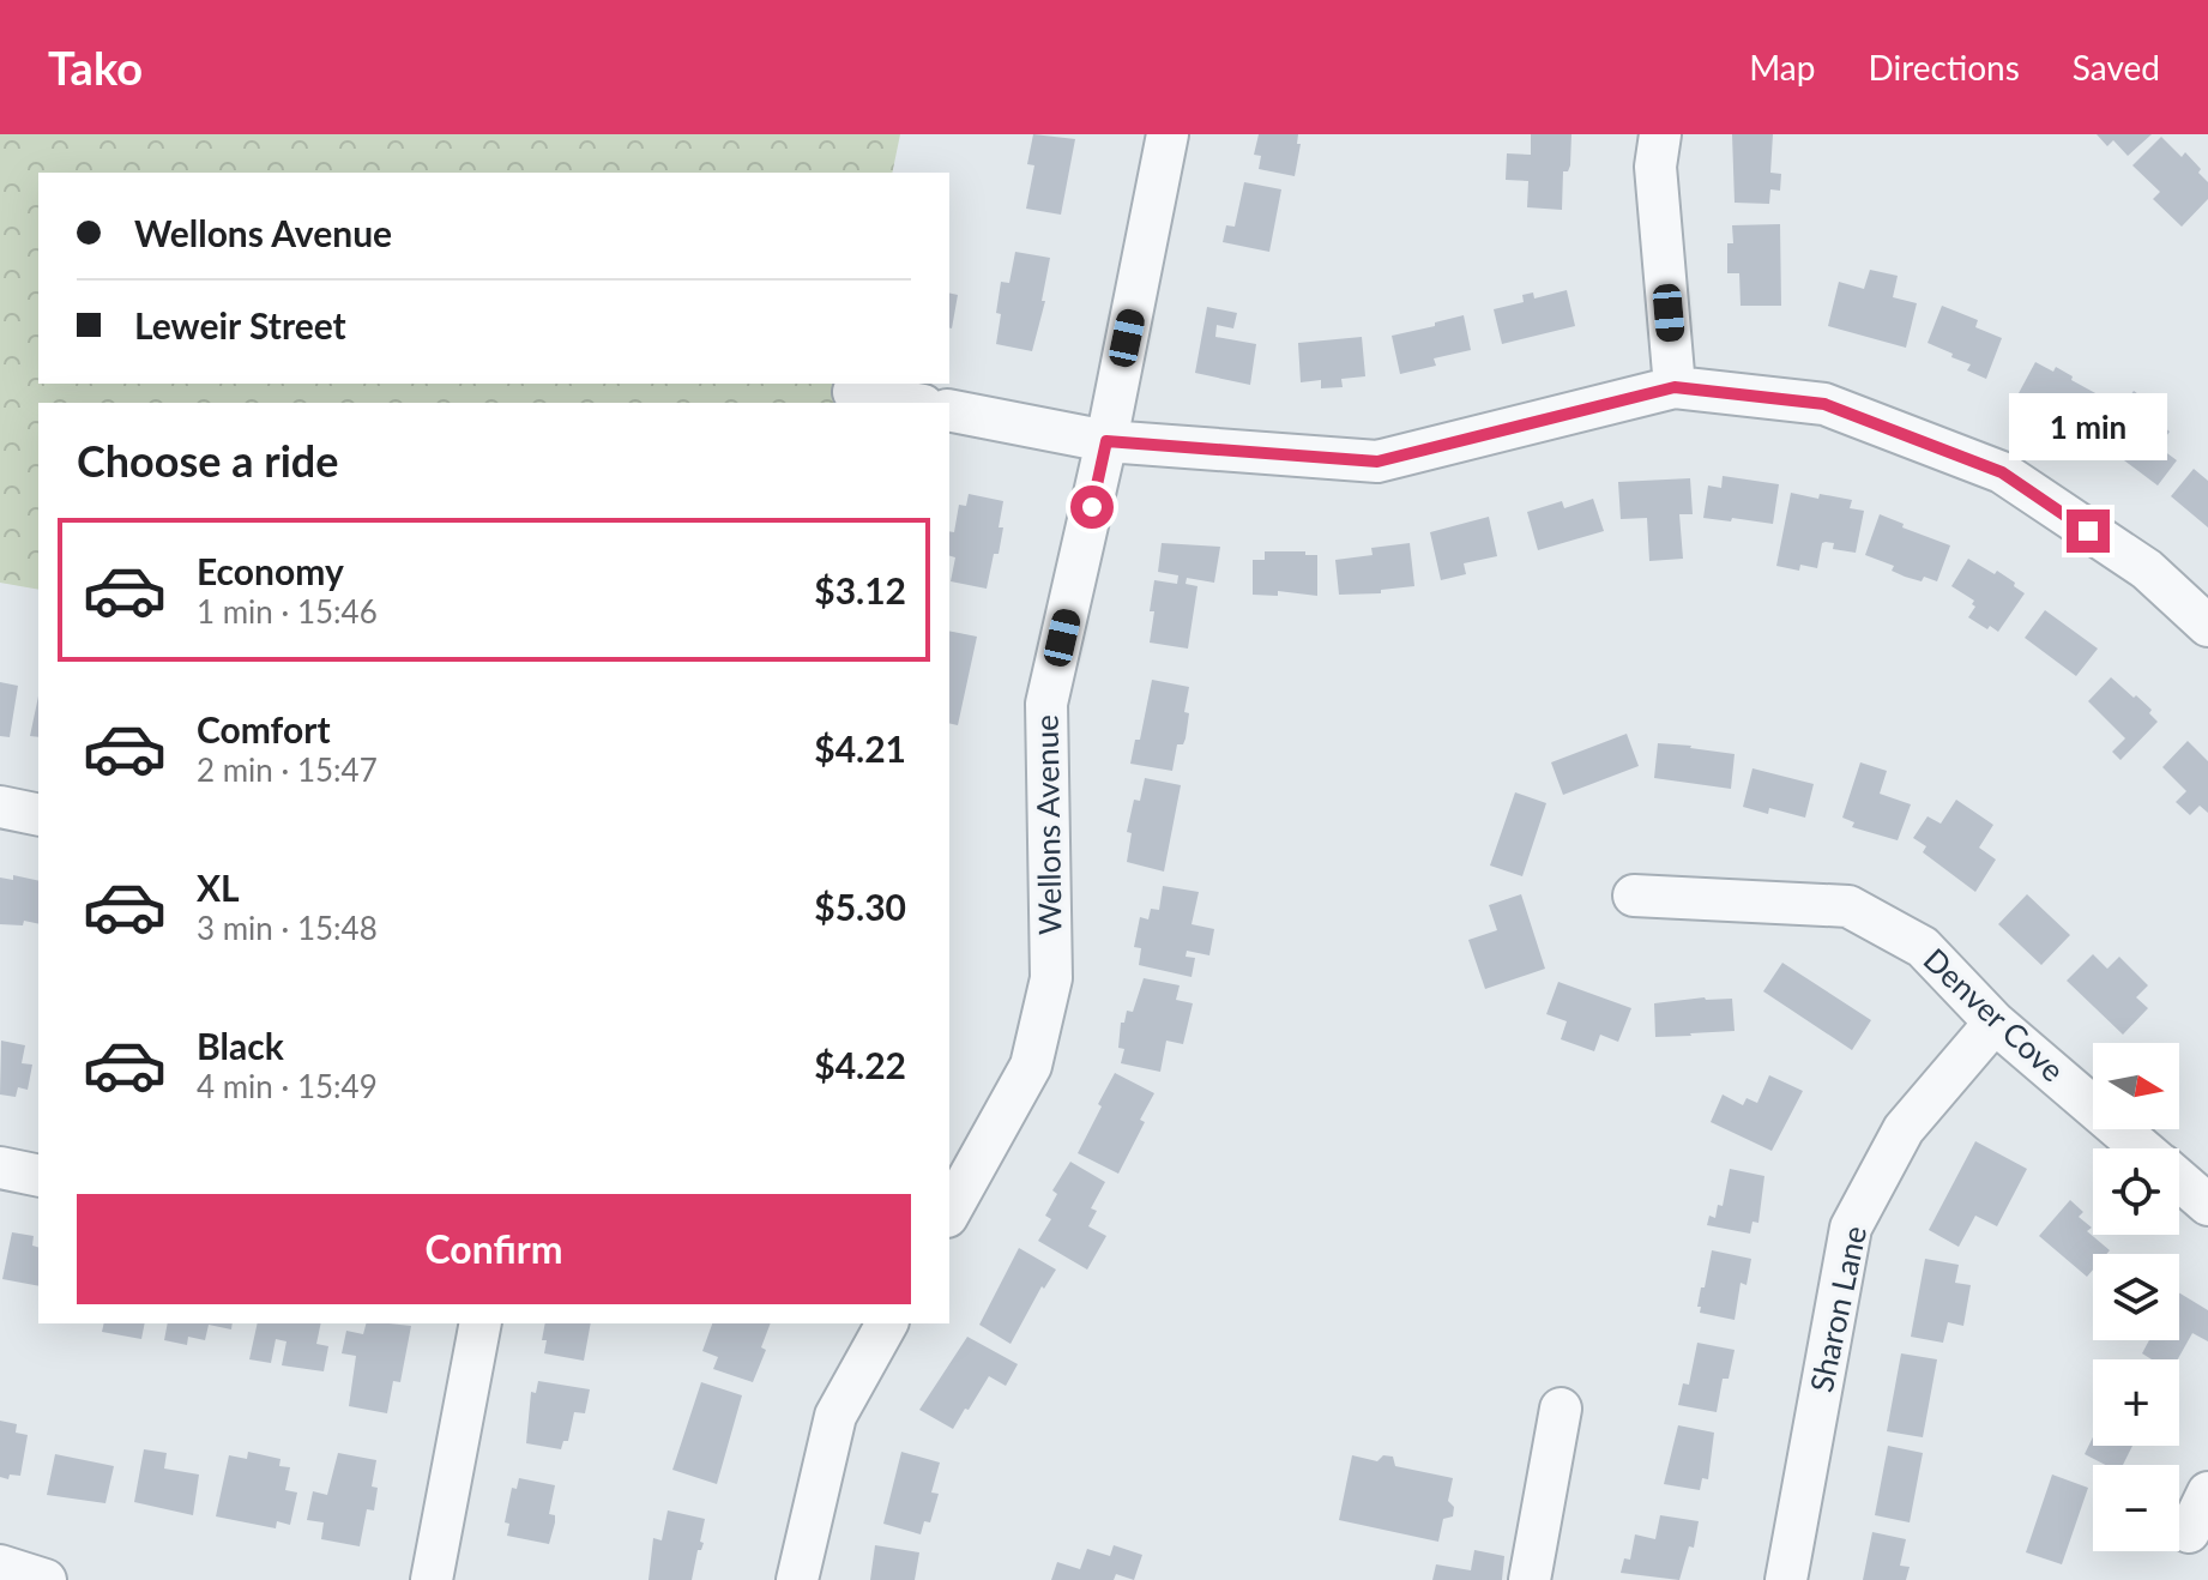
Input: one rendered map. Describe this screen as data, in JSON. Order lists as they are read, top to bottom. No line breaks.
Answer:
{"streets":{"street":["Wellons Avenue","Denver Cove","Sharon Lane"]},"crossings":[["Denver Cove","Sharon Lane"]],"north":"right","page":{"header":"Tako","nav":["Map","Directions","Saved"],"banner":["Wellons Avenue","Leweir Street"],"bubble":"1 min","heading":"Choose a ride","list":[{"name":"Economy","note":"1 min · 15:46","value":"$3.12"},{"name":"Comfort","note":"2 min · 15:47","value":"$4.21"},{"name":"XL","note":"3 min · 15:48","value":"$5.30"},{"name":"Black","note":"4 min · 15:49","value":"$4.22"}],"map_buttons":["+","−"],"buttons":"Confirm"}}
